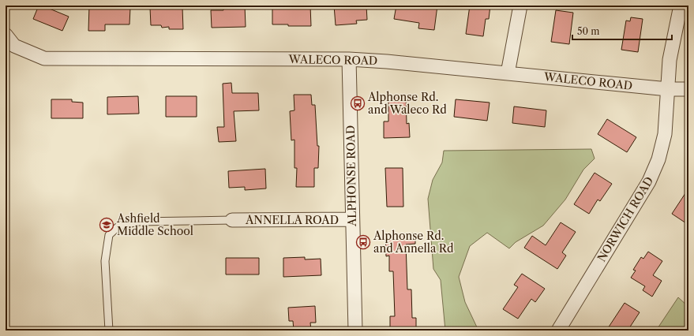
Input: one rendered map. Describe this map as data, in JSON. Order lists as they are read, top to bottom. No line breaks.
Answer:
{"streets":{"street":["WALECO ROAD","ALPHONSE ROAD","NORWICH ROAD","ANNELLA ROAD"]},"crossings":[["WALECO ROAD","ALPHONSE ROAD"],["WALECO ROAD","NORWICH ROAD"],["ALPHONSE ROAD","ANNELLA ROAD"]],"places":{"bus stop":["Alphonse Rd. and Waleco Rd","Alphonse Rd. and Annella Rd"],"school or university":["Ashfield Middle School"]},"scale_bar":"50 m"}
